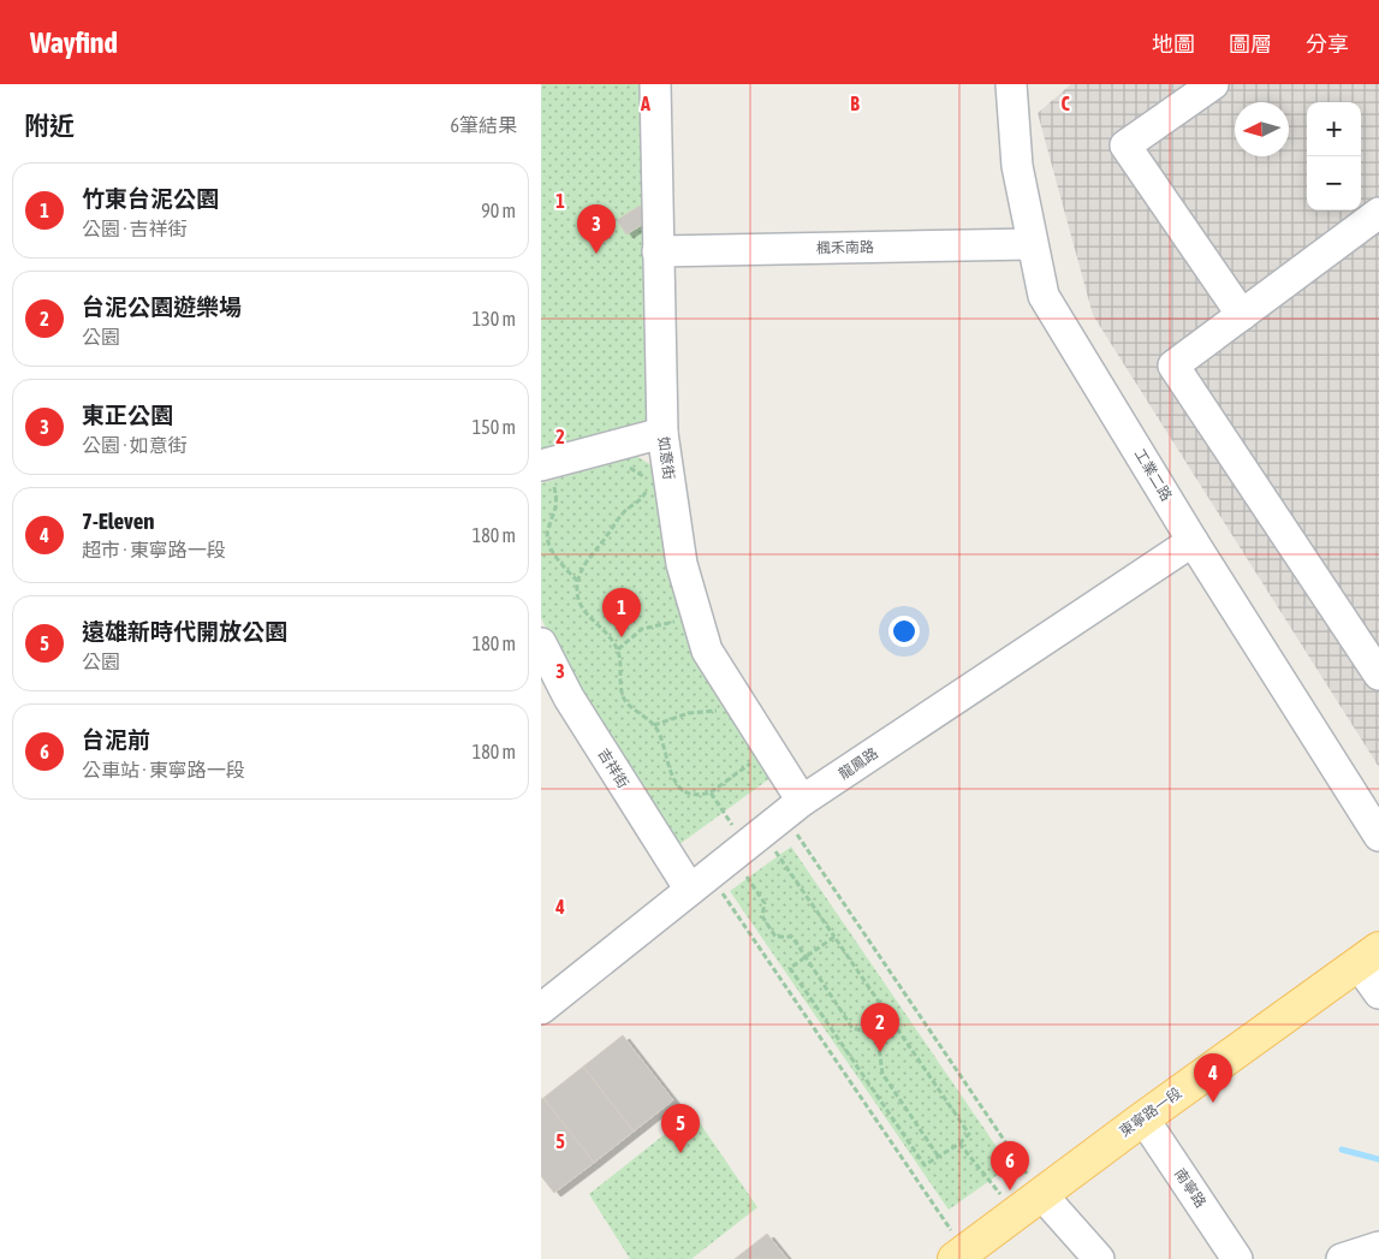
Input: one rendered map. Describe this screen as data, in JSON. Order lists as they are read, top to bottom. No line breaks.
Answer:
{"streets":{"main road":["東寧路一段"],"street":["楓禾南路","如意街","工業二路","龍鳳路","吉祥街","南寧路"]},"crossings":[["楓禾南路","如意街"],["楓禾南路","工業二路"],["如意街","龍鳳路"],["工業二路","龍鳳路"],["龍鳳路","吉祥街"],["東寧路一段","南寧路"]],"north":"left","page":{"header":"Wayfind","nav":["地圖","圖層","分享"],"heading":["附近","6筆結果"],"map_buttons":["+","−"],"list":[{"mark":"1","name":"竹東台泥公園","note":"公園 · 吉祥街","value":"90 m"},{"mark":"2","name":"台泥公園遊樂場","note":"公園","value":"130 m"},{"mark":"3","name":"東正公園","note":"公園 · 如意街","value":"150 m"},{"mark":"4","name":"7-Eleven","note":"超市 · 東寧路一段","value":"180 m"},{"mark":"5","name":"遠雄新時代開放公園","note":"公園","value":"180 m"},{"mark":"6","name":"台泥前","note":"公車站 · 東寧路一段","value":"180 m"}],"pins":["3","1","2","4","5","6"]},"grid":{"columns":["A","B","C"],"rows":["1","2","3","4","5"]}}
